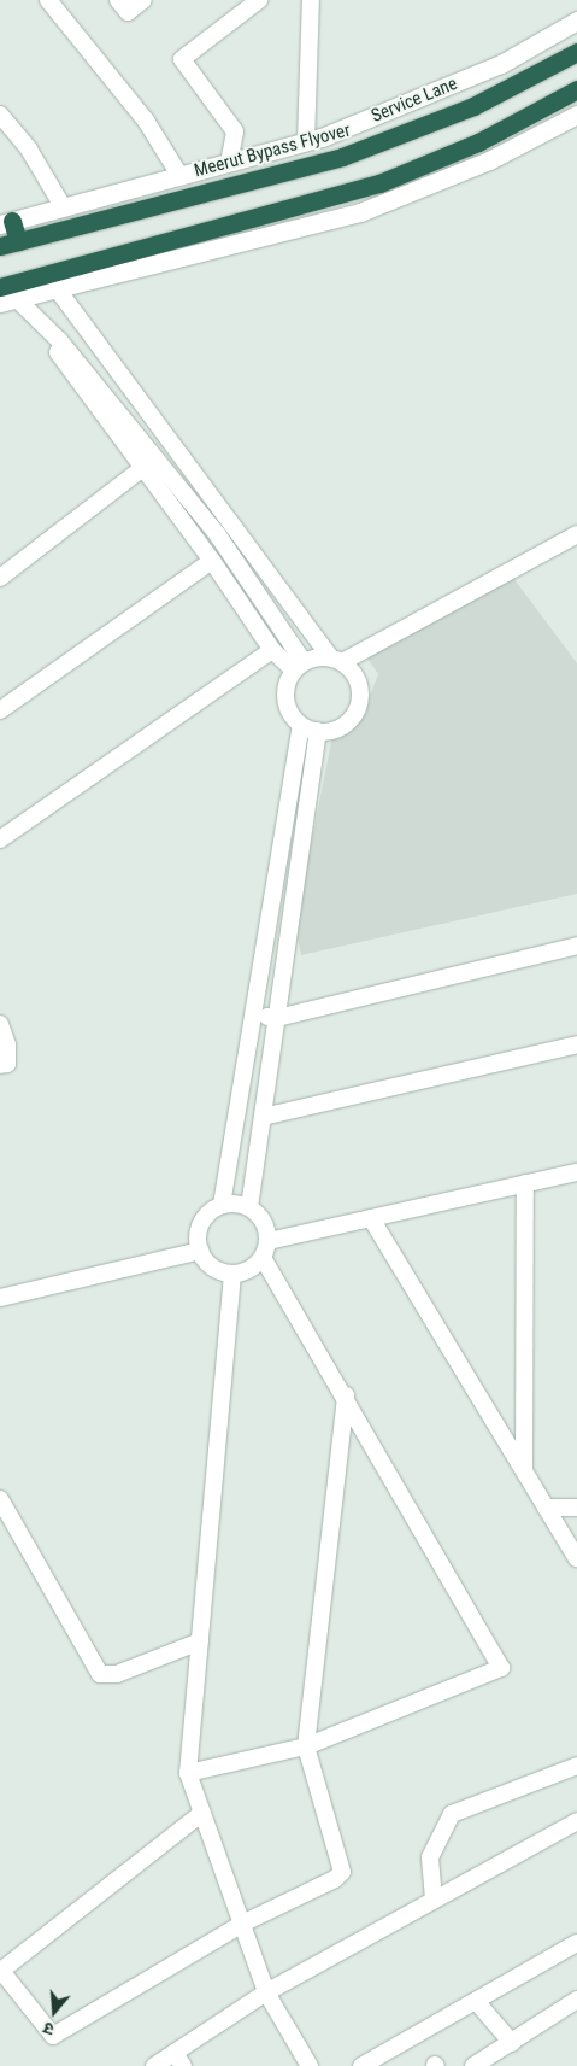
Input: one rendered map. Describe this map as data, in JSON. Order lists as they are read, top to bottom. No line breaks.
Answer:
{"streets":{"highway":["Meerut Bypass Flyover"],"street":["Service Lane"]},"north":"bottom"}
